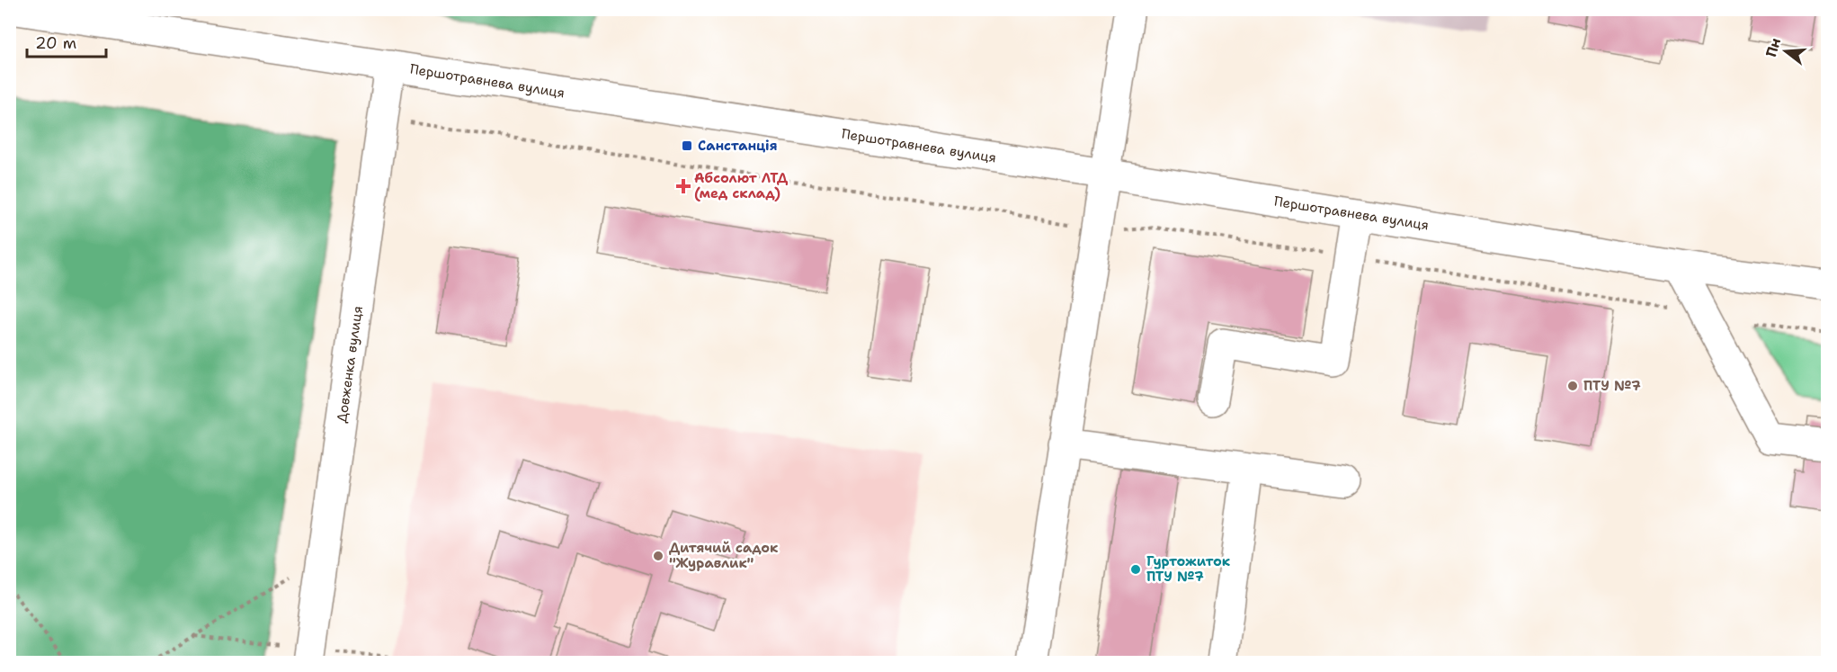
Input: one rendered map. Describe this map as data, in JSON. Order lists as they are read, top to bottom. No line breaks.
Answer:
{"streets":{"street":["Першотравнева вулиця","Довженка вулиця"]},"crossings":[["Першотравнева вулиця","Довженка вулиця"]],"places":{"transit":["Санстанція"],"health":["Абсолют ЛТД (мед склад)"],"other":["ПТУ №7","Дитячий садок \"Журавлик\"","Гуртожиток ПТУ №7"]},"scale_bar":"20 m","north":"left"}
